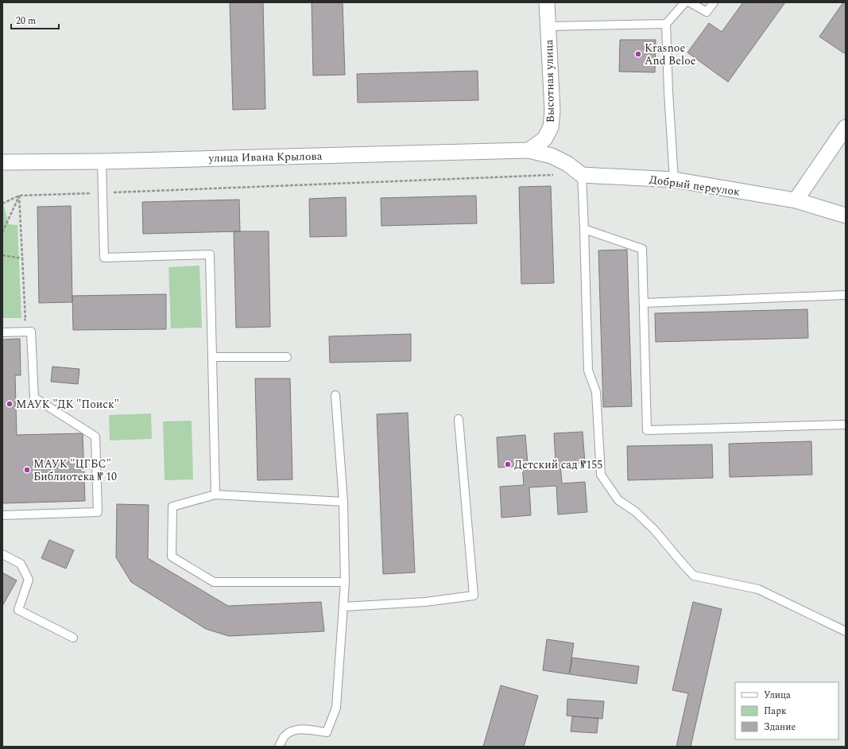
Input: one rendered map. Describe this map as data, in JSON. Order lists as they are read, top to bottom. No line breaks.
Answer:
{"streets":{"street":["Высотная улица","улица Ивана Крылова","Добрый переулок"]},"crossings":[["Высотная улица","улица Ивана Крылова"]],"places":["Krasnoe And Beloe","МАУК \"ДК \"Поиск\"","Детский сад №155","МАУК \"ЦГБС\" Библиотека № 10"],"legend":["Улица","Парк","Здание"],"scale_bar":"20 m"}
